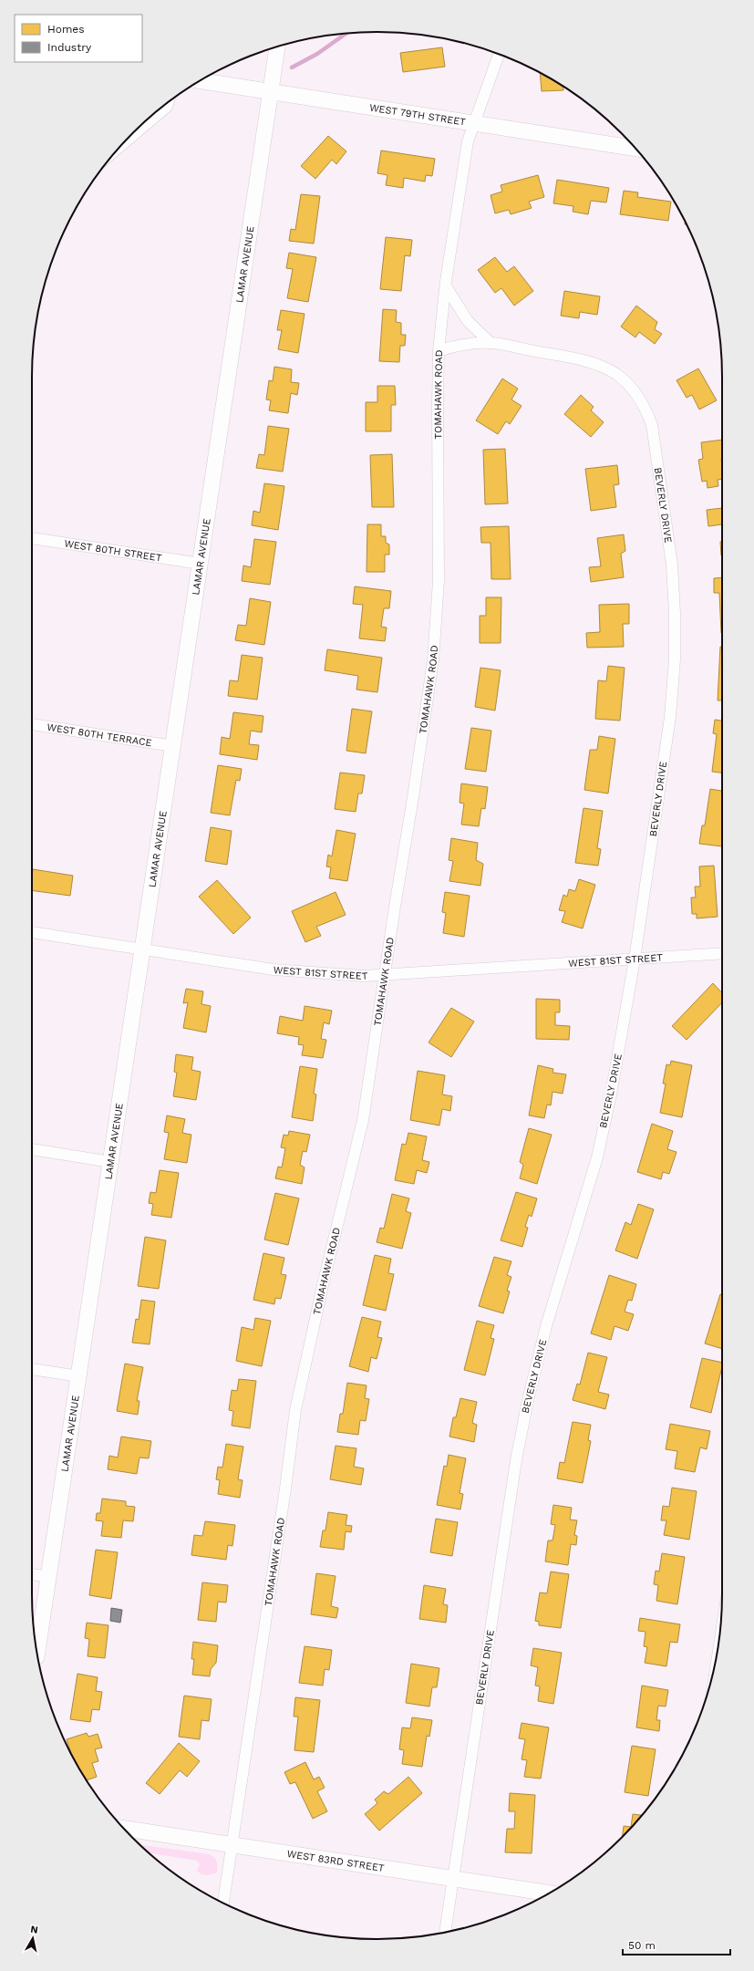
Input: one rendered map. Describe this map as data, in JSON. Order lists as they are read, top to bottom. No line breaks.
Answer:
{"streets":{"street":["WEST 79TH STREET","LAMAR AVENUE","TOMAHAWK ROAD","BEVERLY DRIVE","WEST 80TH STREET","WEST 80TH TERRACE","WEST 81ST STREET","WEST 83RD STREET"]},"crossings":[["WEST 79TH STREET","LAMAR AVENUE"],["WEST 79TH STREET","TOMAHAWK ROAD"],["LAMAR AVENUE","WEST 80TH STREET"],["LAMAR AVENUE","WEST 80TH TERRACE"],["LAMAR AVENUE","WEST 81ST STREET"],["TOMAHAWK ROAD","BEVERLY DRIVE"],["TOMAHAWK ROAD","WEST 81ST STREET"],["TOMAHAWK ROAD","WEST 83RD STREET"],["BEVERLY DRIVE","WEST 81ST STREET"],["BEVERLY DRIVE","WEST 83RD STREET"]],"legend":["Homes","Industry"],"scale_bar":"50 m","north":"top"}
